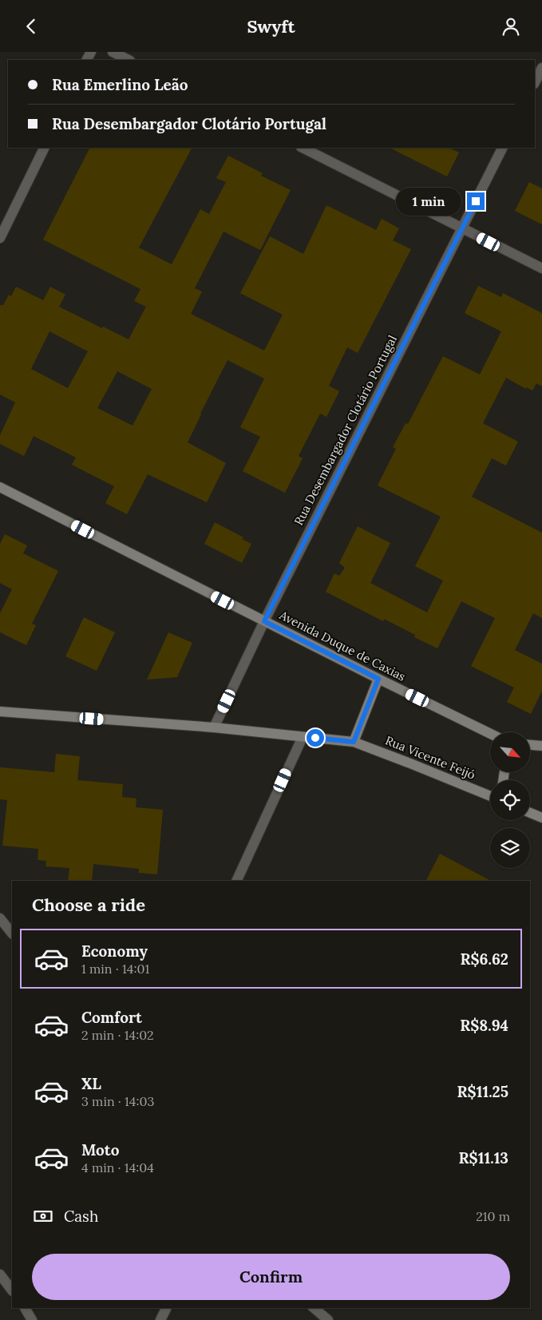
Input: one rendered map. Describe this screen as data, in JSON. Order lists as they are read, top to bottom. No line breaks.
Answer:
{"streets":{"street":["Rua Desembargador Clotário Portugal","Avenida Duque de Caxias","Rua Vicente Feijó"]},"crossings":[["Rua Desembargador Clotário Portugal","Avenida Duque de Caxias"],["Rua Desembargador Clotário Portugal","Rua Vicente Feijó"]],"north":"bottom right","page":{"header":"Swyft","banner":["Rua Emerlino Leão","Rua Desembargador Clotário Portugal"],"bubble":"1 min","heading":"Choose a ride","list":[{"name":"Economy","note":"1 min · 14:01","value":"R$6.62"},{"name":"Comfort","note":"2 min · 14:02","value":"R$8.94"},{"name":"XL","note":"3 min · 14:03","value":"R$11.25"},{"name":"Moto","note":"4 min · 14:04","value":"R$11.13"}],"pay":["Cash","210 m"],"buttons":"Confirm"}}
